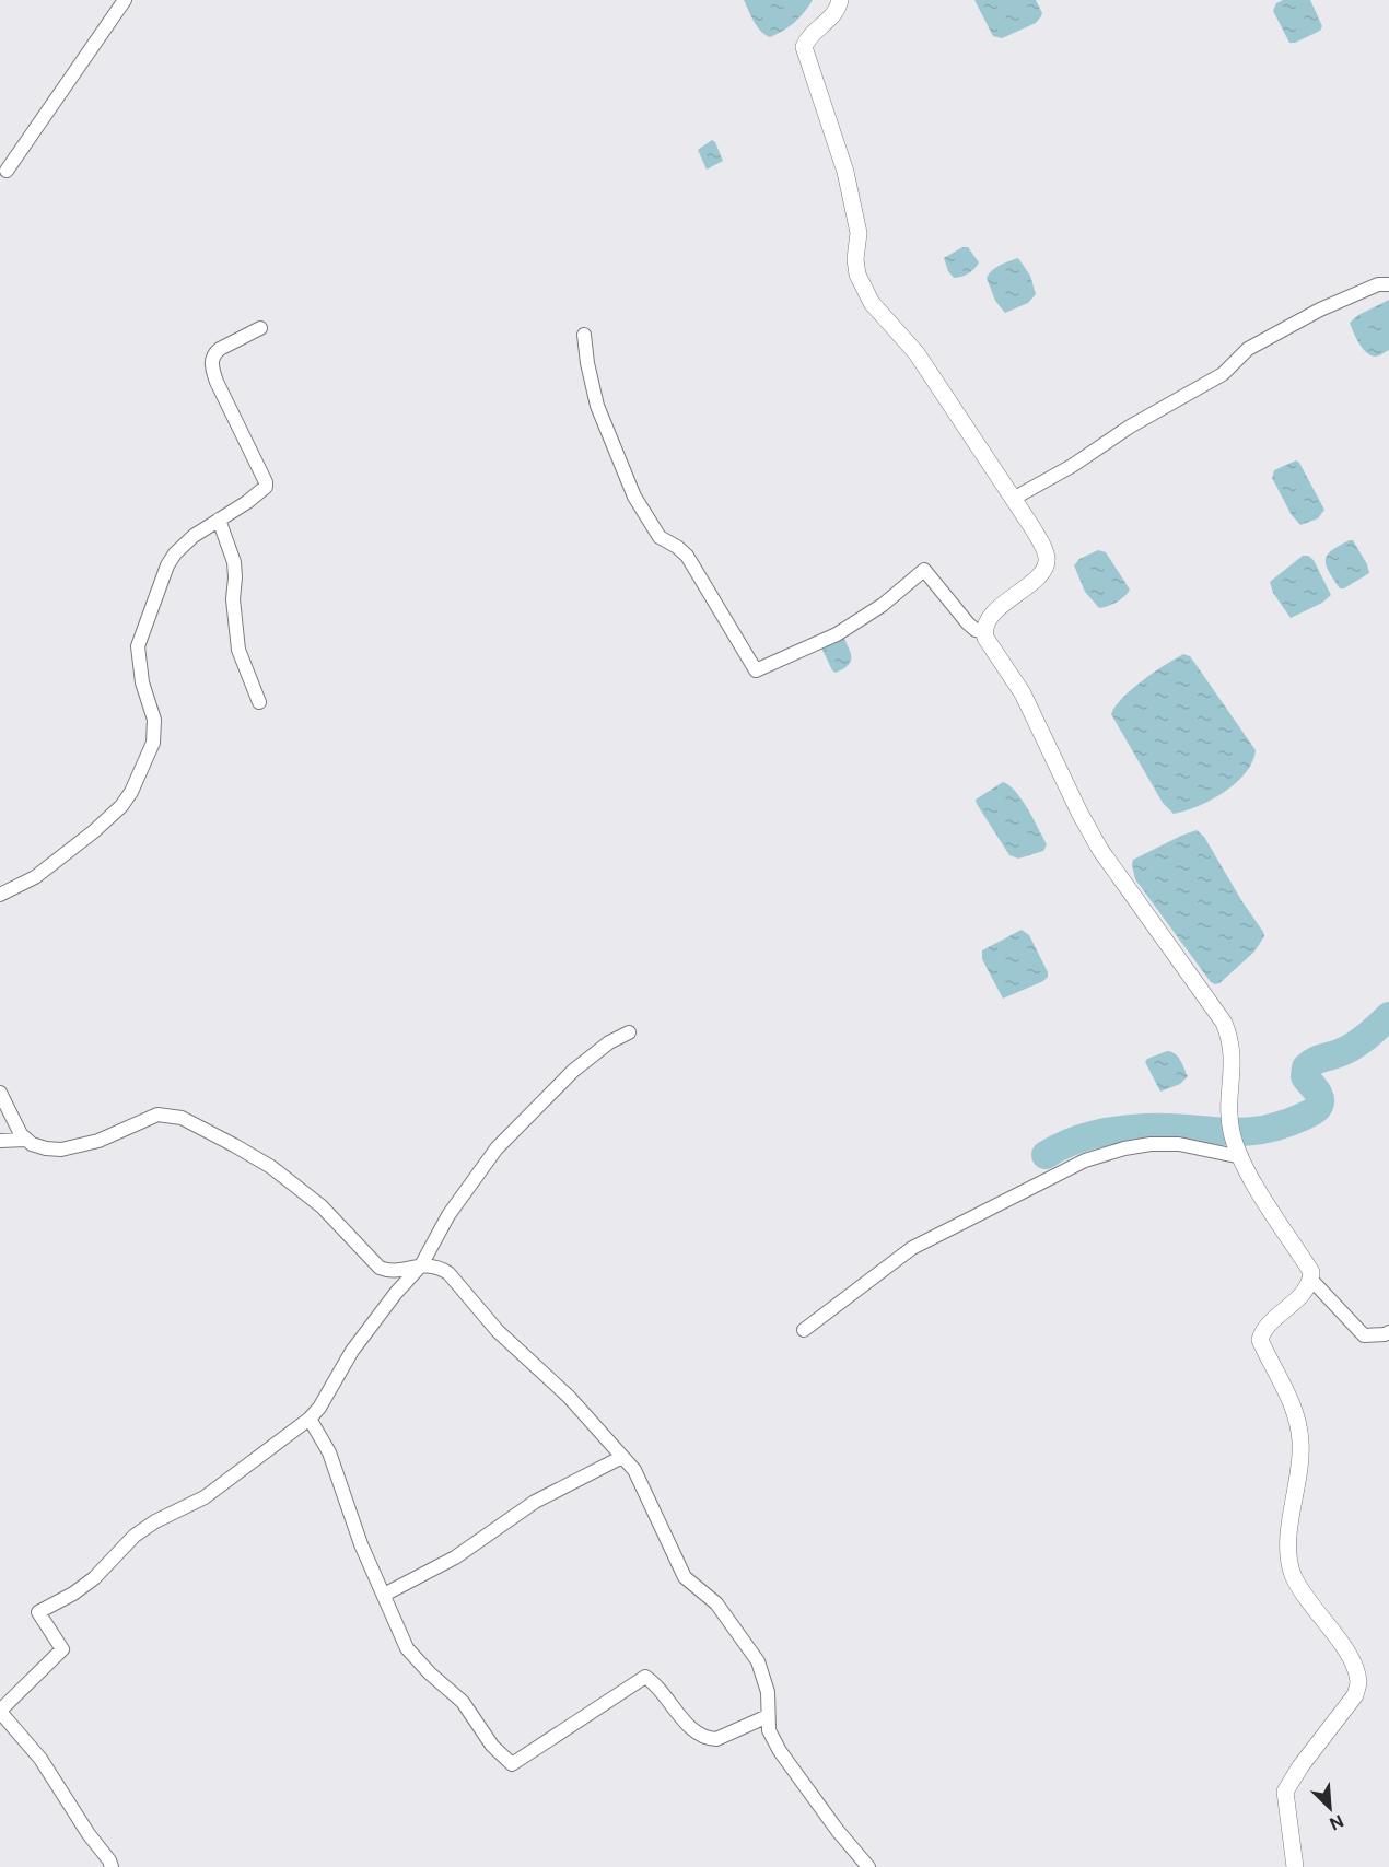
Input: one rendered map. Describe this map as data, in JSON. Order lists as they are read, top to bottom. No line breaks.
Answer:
{"north":"bottom right"}
